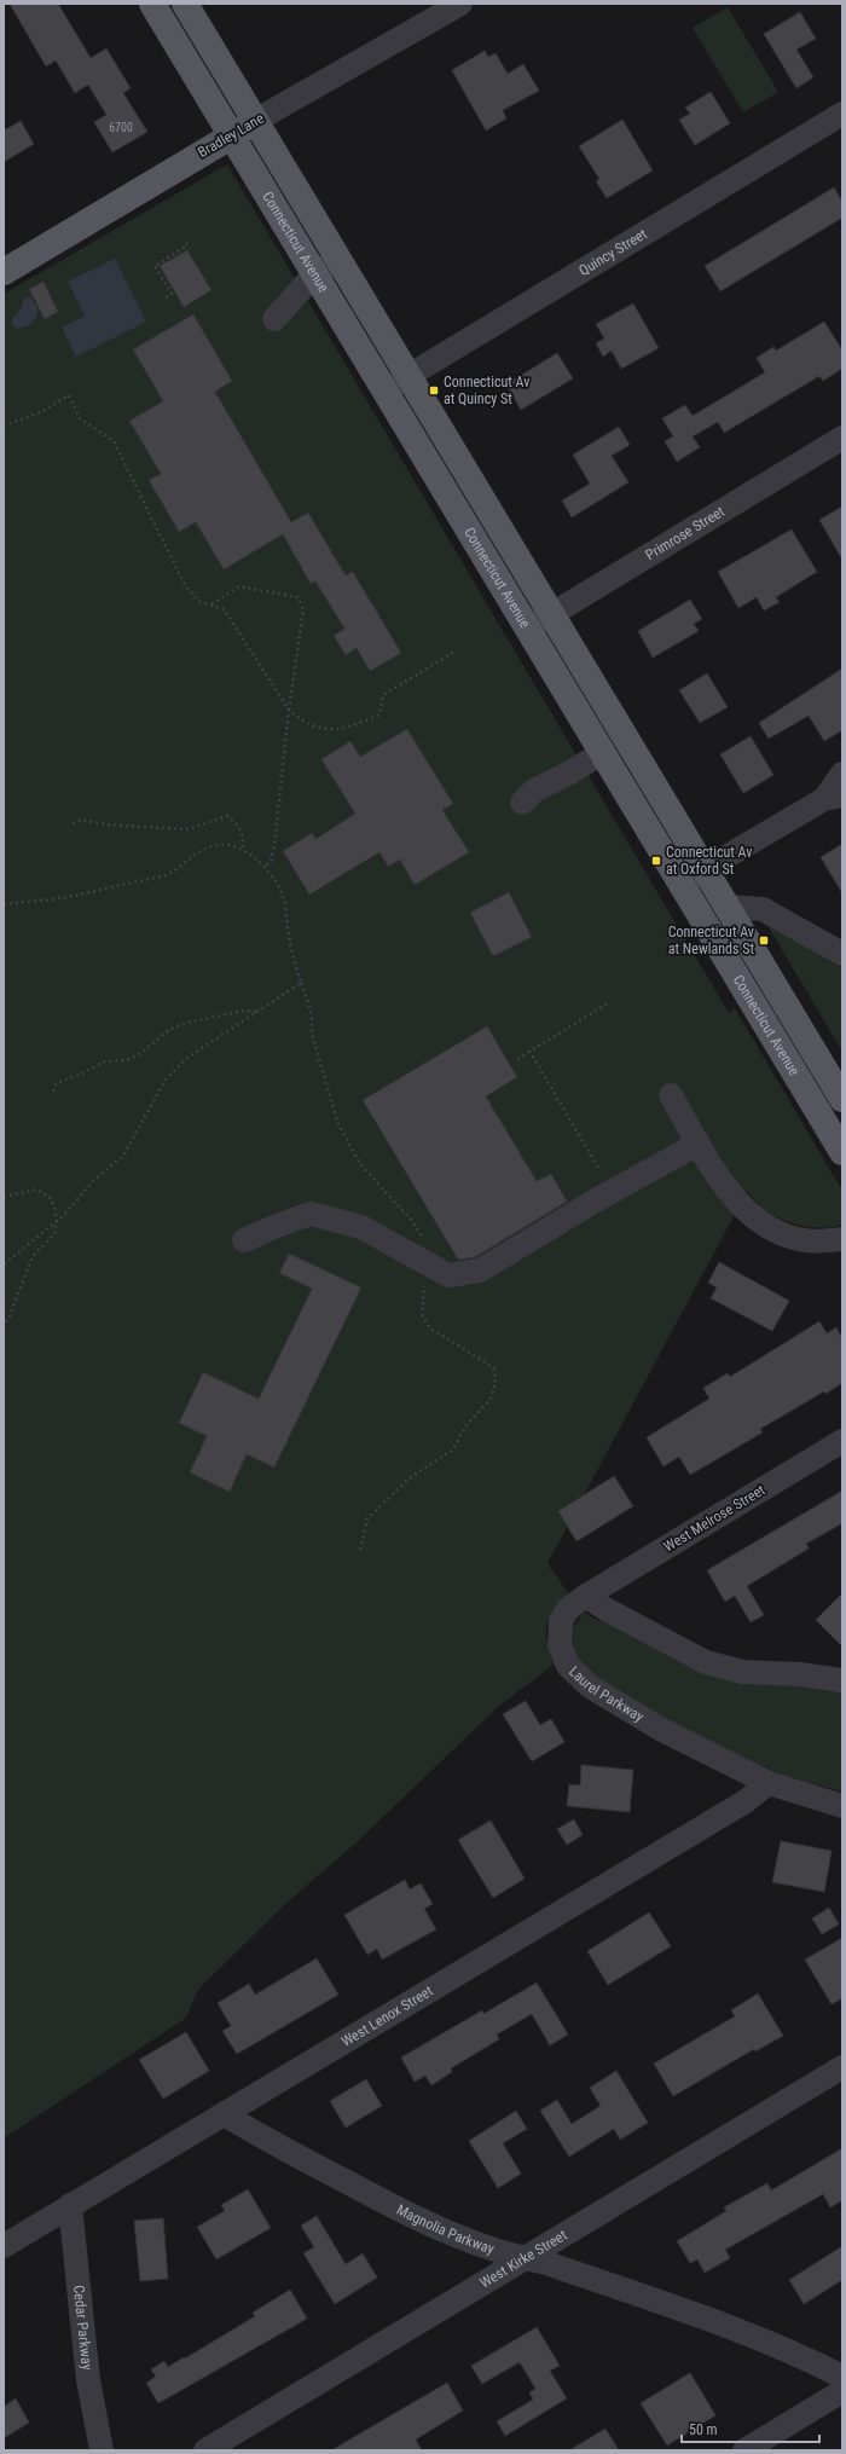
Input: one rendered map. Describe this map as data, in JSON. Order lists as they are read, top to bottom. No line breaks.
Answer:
{"streets":{"main road":["Bradley Lane","Connecticut Avenue"],"street":["Quincy Street","Primrose Street","West Melrose Street","Laurel Parkway","West Lenox Street","Magnolia Parkway","West Kirke Street","Cedar Parkway"]},"crossings":[["Bradley Lane","Connecticut Avenue"],["Connecticut Avenue","Quincy Street"],["Connecticut Avenue","Primrose Street"],["West Melrose Street","Laurel Parkway"],["Laurel Parkway","West Lenox Street"],["West Lenox Street","Magnolia Parkway"],["West Lenox Street","Cedar Parkway"],["Magnolia Parkway","West Kirke Street"]],"places":{"transit":["Connecticut Av at Quincy St","Connecticut Av at Oxford St","Connecticut Av at Newlands St"]},"house_numbers":["6700"],"scale_bar":"50 m"}
